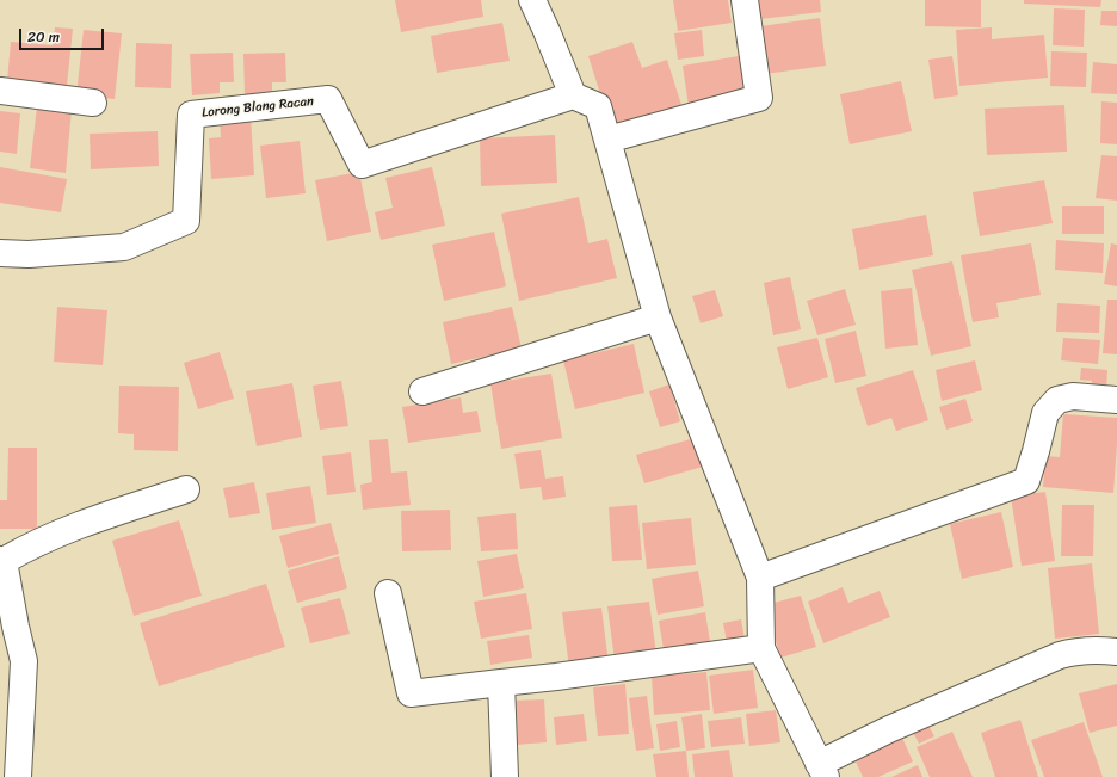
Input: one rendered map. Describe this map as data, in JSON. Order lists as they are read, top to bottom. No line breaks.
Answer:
{"streets":{"street":["Lorong Blang Racan"]},"scale_bar":"20 m"}
